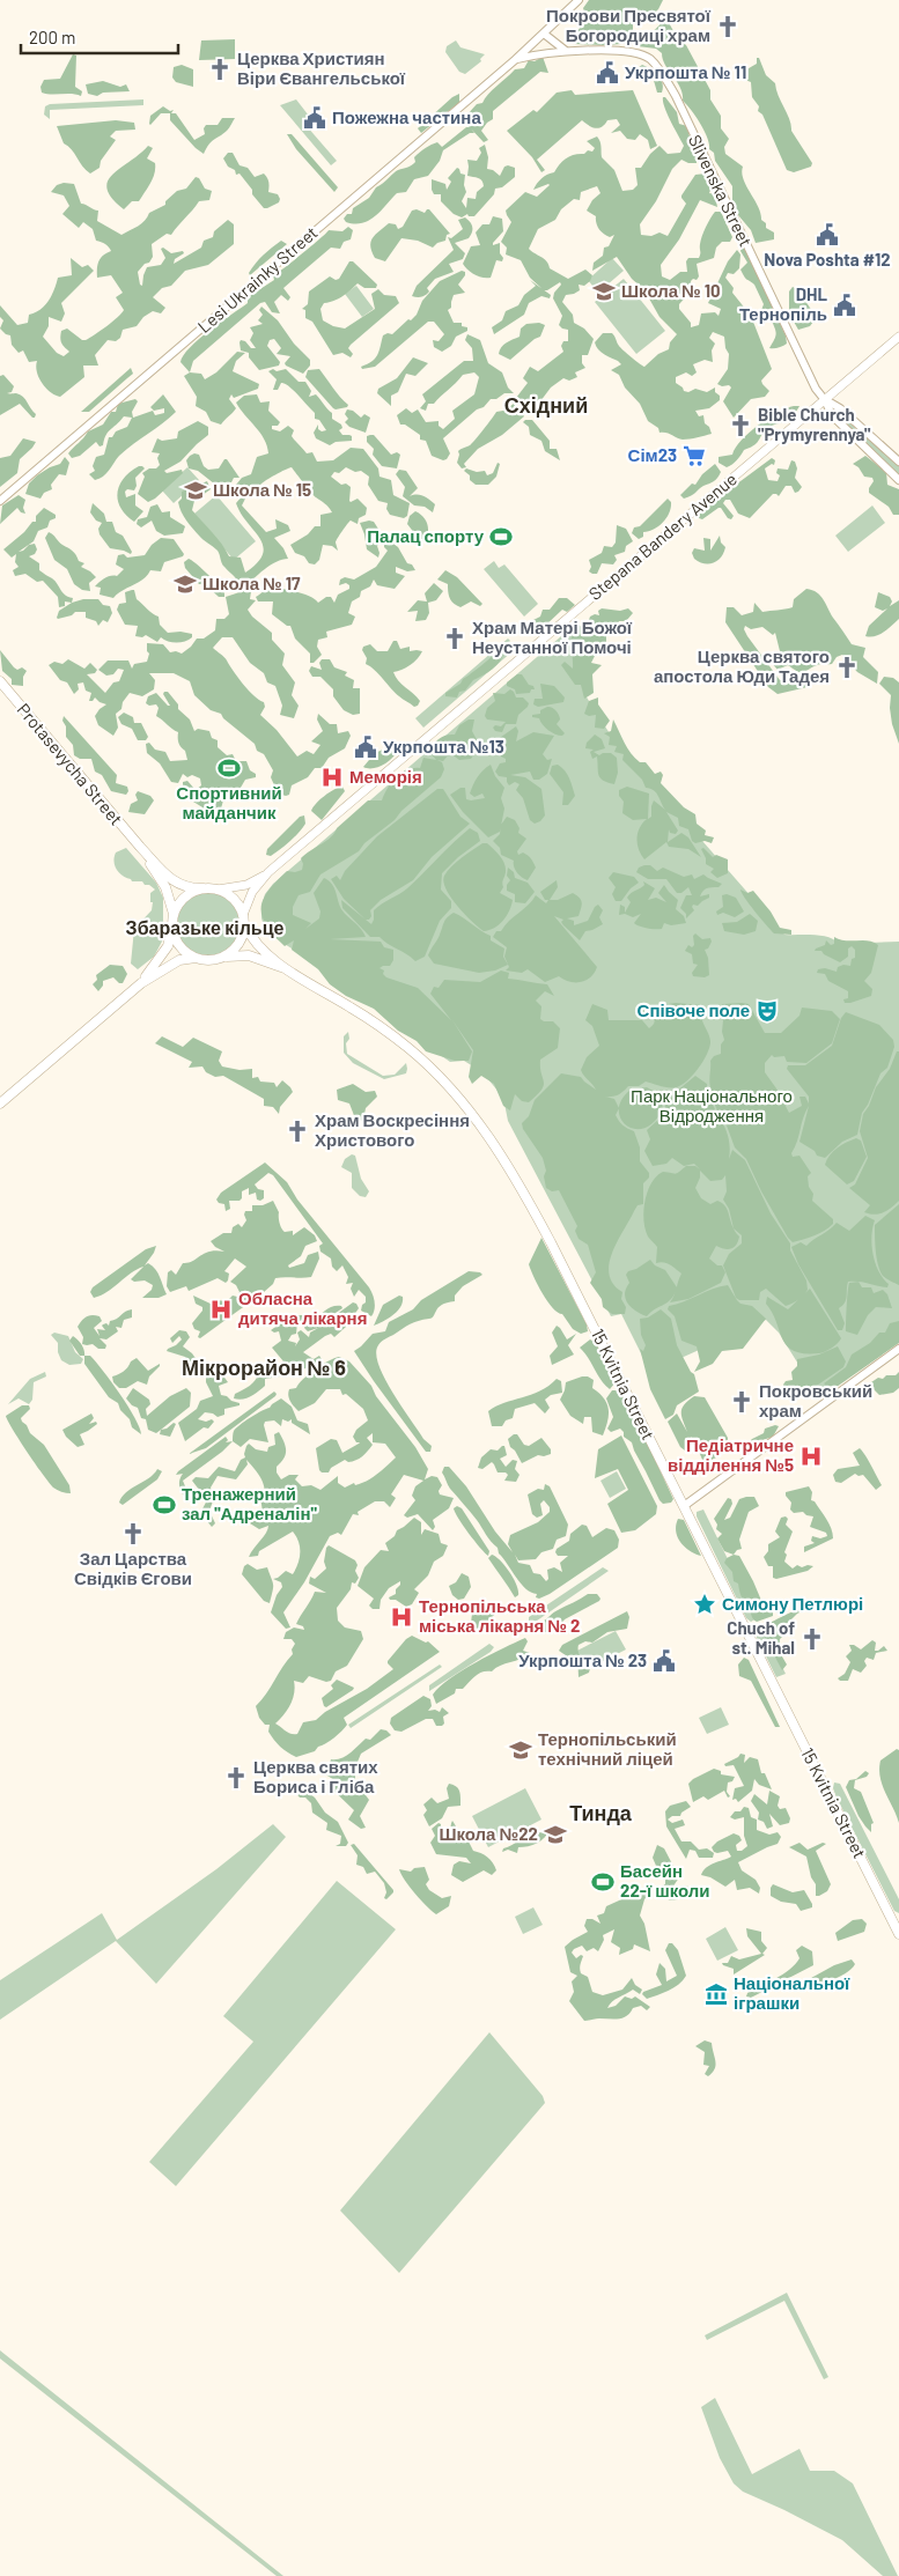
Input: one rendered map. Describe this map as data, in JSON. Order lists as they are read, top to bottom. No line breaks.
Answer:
{"streets":{"highway":["Protasevycha Street","15 Kvitnia Street"],"main road":["Slivenska Street","Lesi Ukrainky Street","Stepana Bandery Avenue"]},"crossings":[["Slivenska Street","Lesi Ukrainky Street"],["Slivenska Street","Stepana Bandery Avenue"],["Stepana Bandery Avenue","Protasevycha Street"],["Stepana Bandery Avenue","15 Kvitnia Street"],["Protasevycha Street","15 Kvitnia Street"]],"districts":["Східний","Збаразьке кільце","Мікрорайон № 6","Тинда"],"parks":["Парк Національного Відродження"],"places":{"church":["Покрови Пресвятої Богородиці храм","Церква Християн Віри Євангельської","Bible Church \"Prymyrennya\"","Храм Матері Божої Неустанної Помочі","Церква святого апостола Юди Тадея","Храм Воскресіння Христового","Покровський храм","Зал Царства Свідків Єгови","Chuch of st. Mihal","Церква святих Бориса і Гліба"],"public building":["Укрпошта № 11","Пожежна частина","Nova Poshta #12","DHL Тернопіль","Укрпошта №13","Укрпошта № 23"],"school or university":["Школа № 10","Школа № 15","Школа № 17","Тернопільський технічний ліцей","Школа №22"],"supermarket":["Сім23"],"sports":["Палац спорту","Спортивний майданчик","Тренажерний зал \"Адреналін\"","Басейн 22-ї школи"],"hospital":["Меморія","Обласна дитяча лікарня","Педіатричне відділення №5","Тернопільська міська лікарня № 2"],"theatre":["Співоче поле"],"place":["Симону Петлюрі"],"museum":["Національної іграшки"]},"scale_bar":"200 m"}
